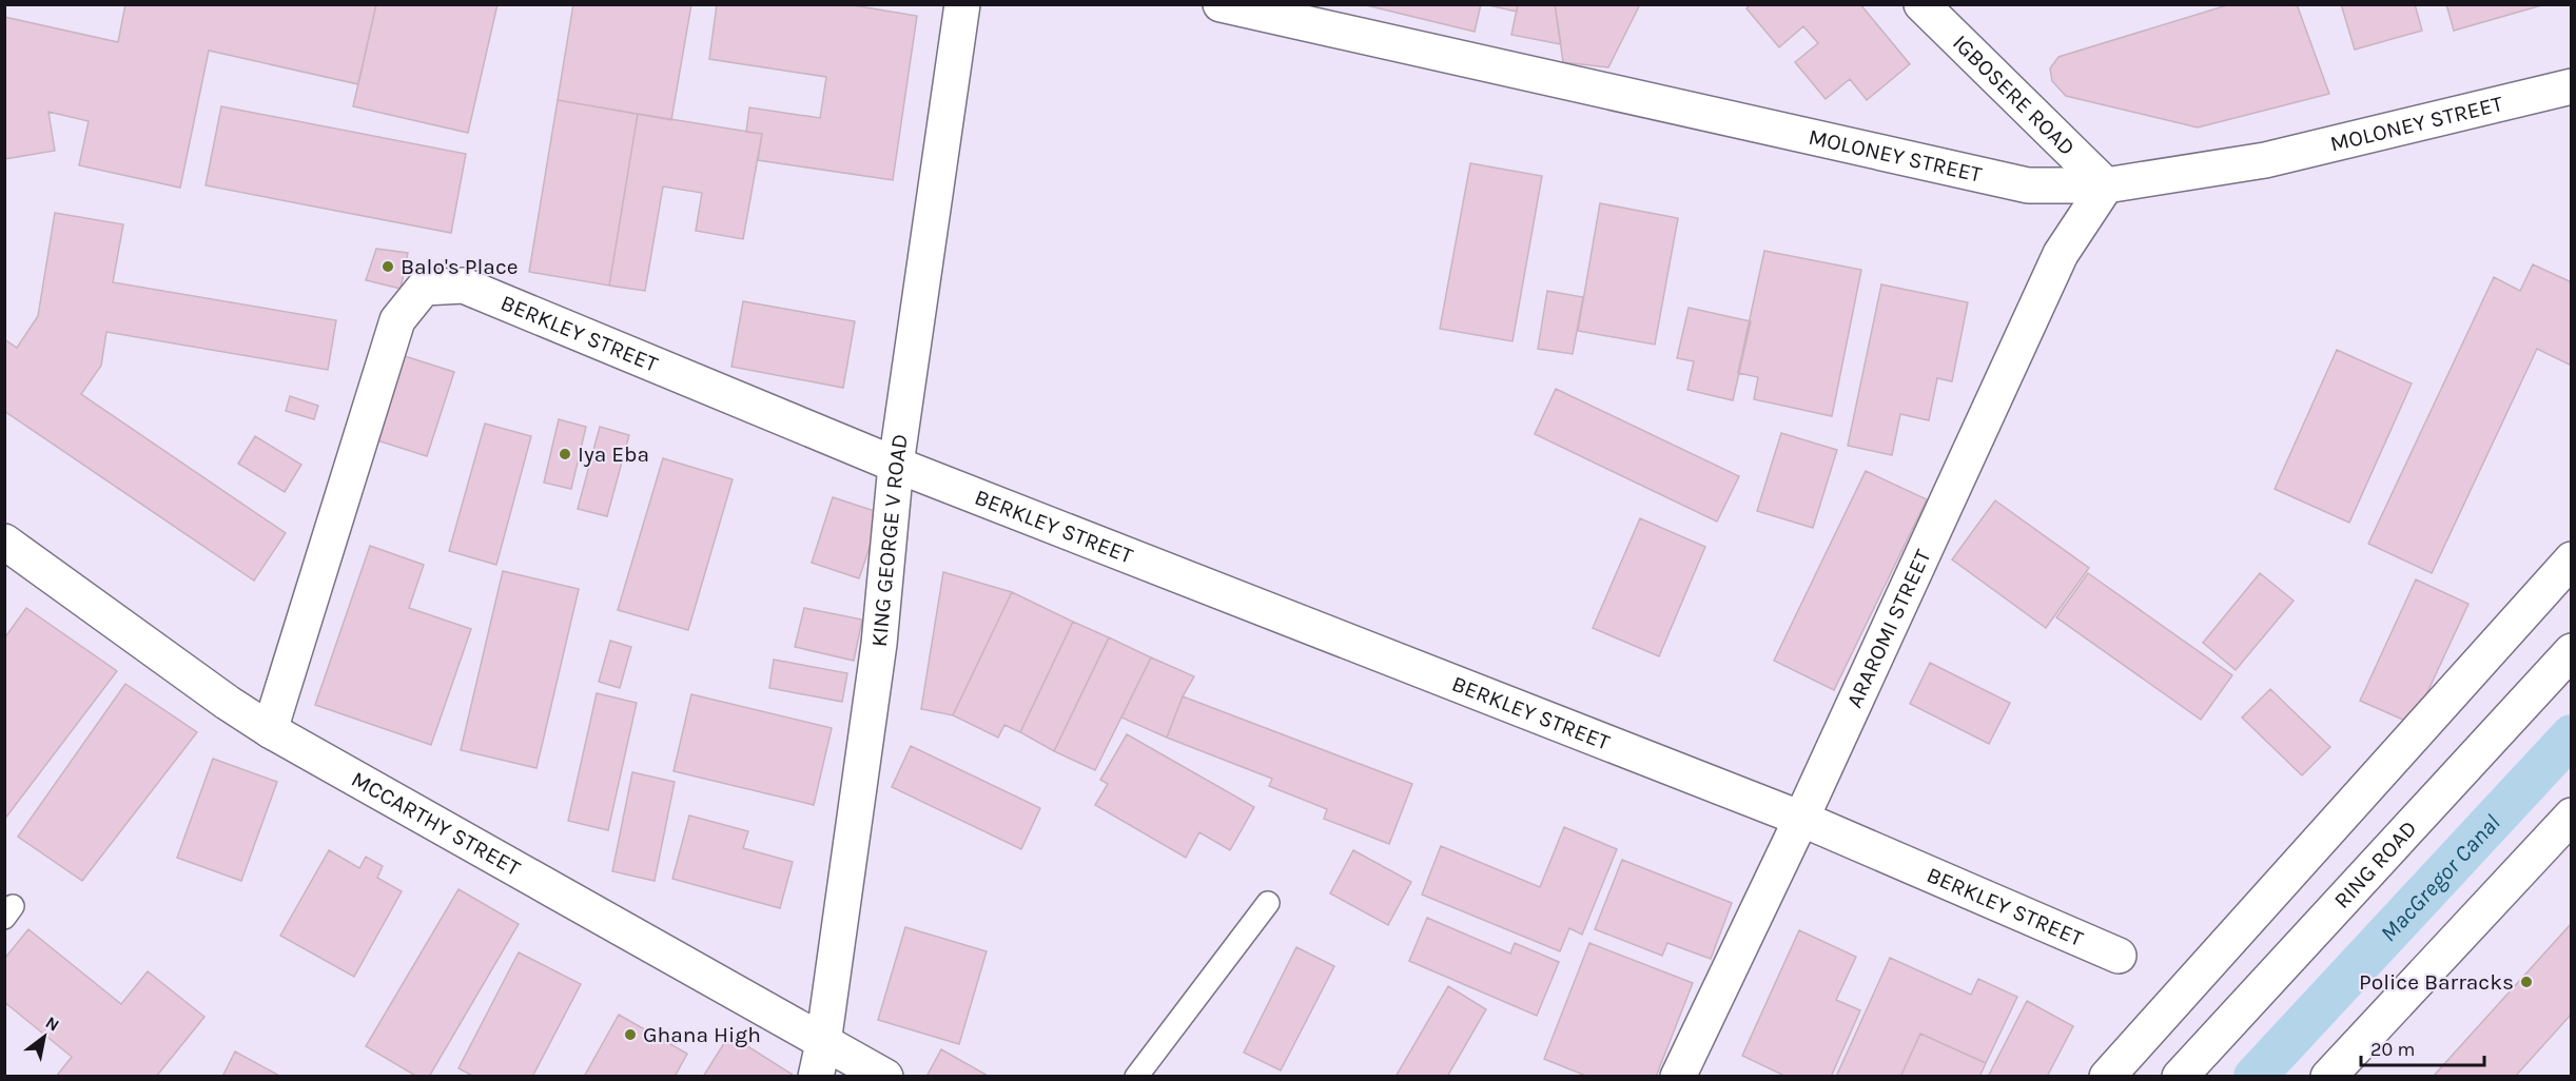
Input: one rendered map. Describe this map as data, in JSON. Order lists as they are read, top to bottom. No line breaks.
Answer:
{"streets":{"main road":["IGBOSERE ROAD","MOLONEY STREET","BERKLEY STREET","KING GEORGE V ROAD","ARAROMI STREET","MCCARTHY STREET","RING ROAD"]},"crossings":[["IGBOSERE ROAD","MOLONEY STREET"],["IGBOSERE ROAD","ARAROMI STREET"],["MOLONEY STREET","ARAROMI STREET"],["BERKLEY STREET","KING GEORGE V ROAD"],["BERKLEY STREET","ARAROMI STREET"],["BERKLEY STREET","MCCARTHY STREET"],["KING GEORGE V ROAD","MCCARTHY STREET"]],"water":["MacGregor Canal"],"places":["Balo's Place","Iya Eba","Police Barracks","Ghana High"],"scale_bar":"20 m","north":"top right"}
